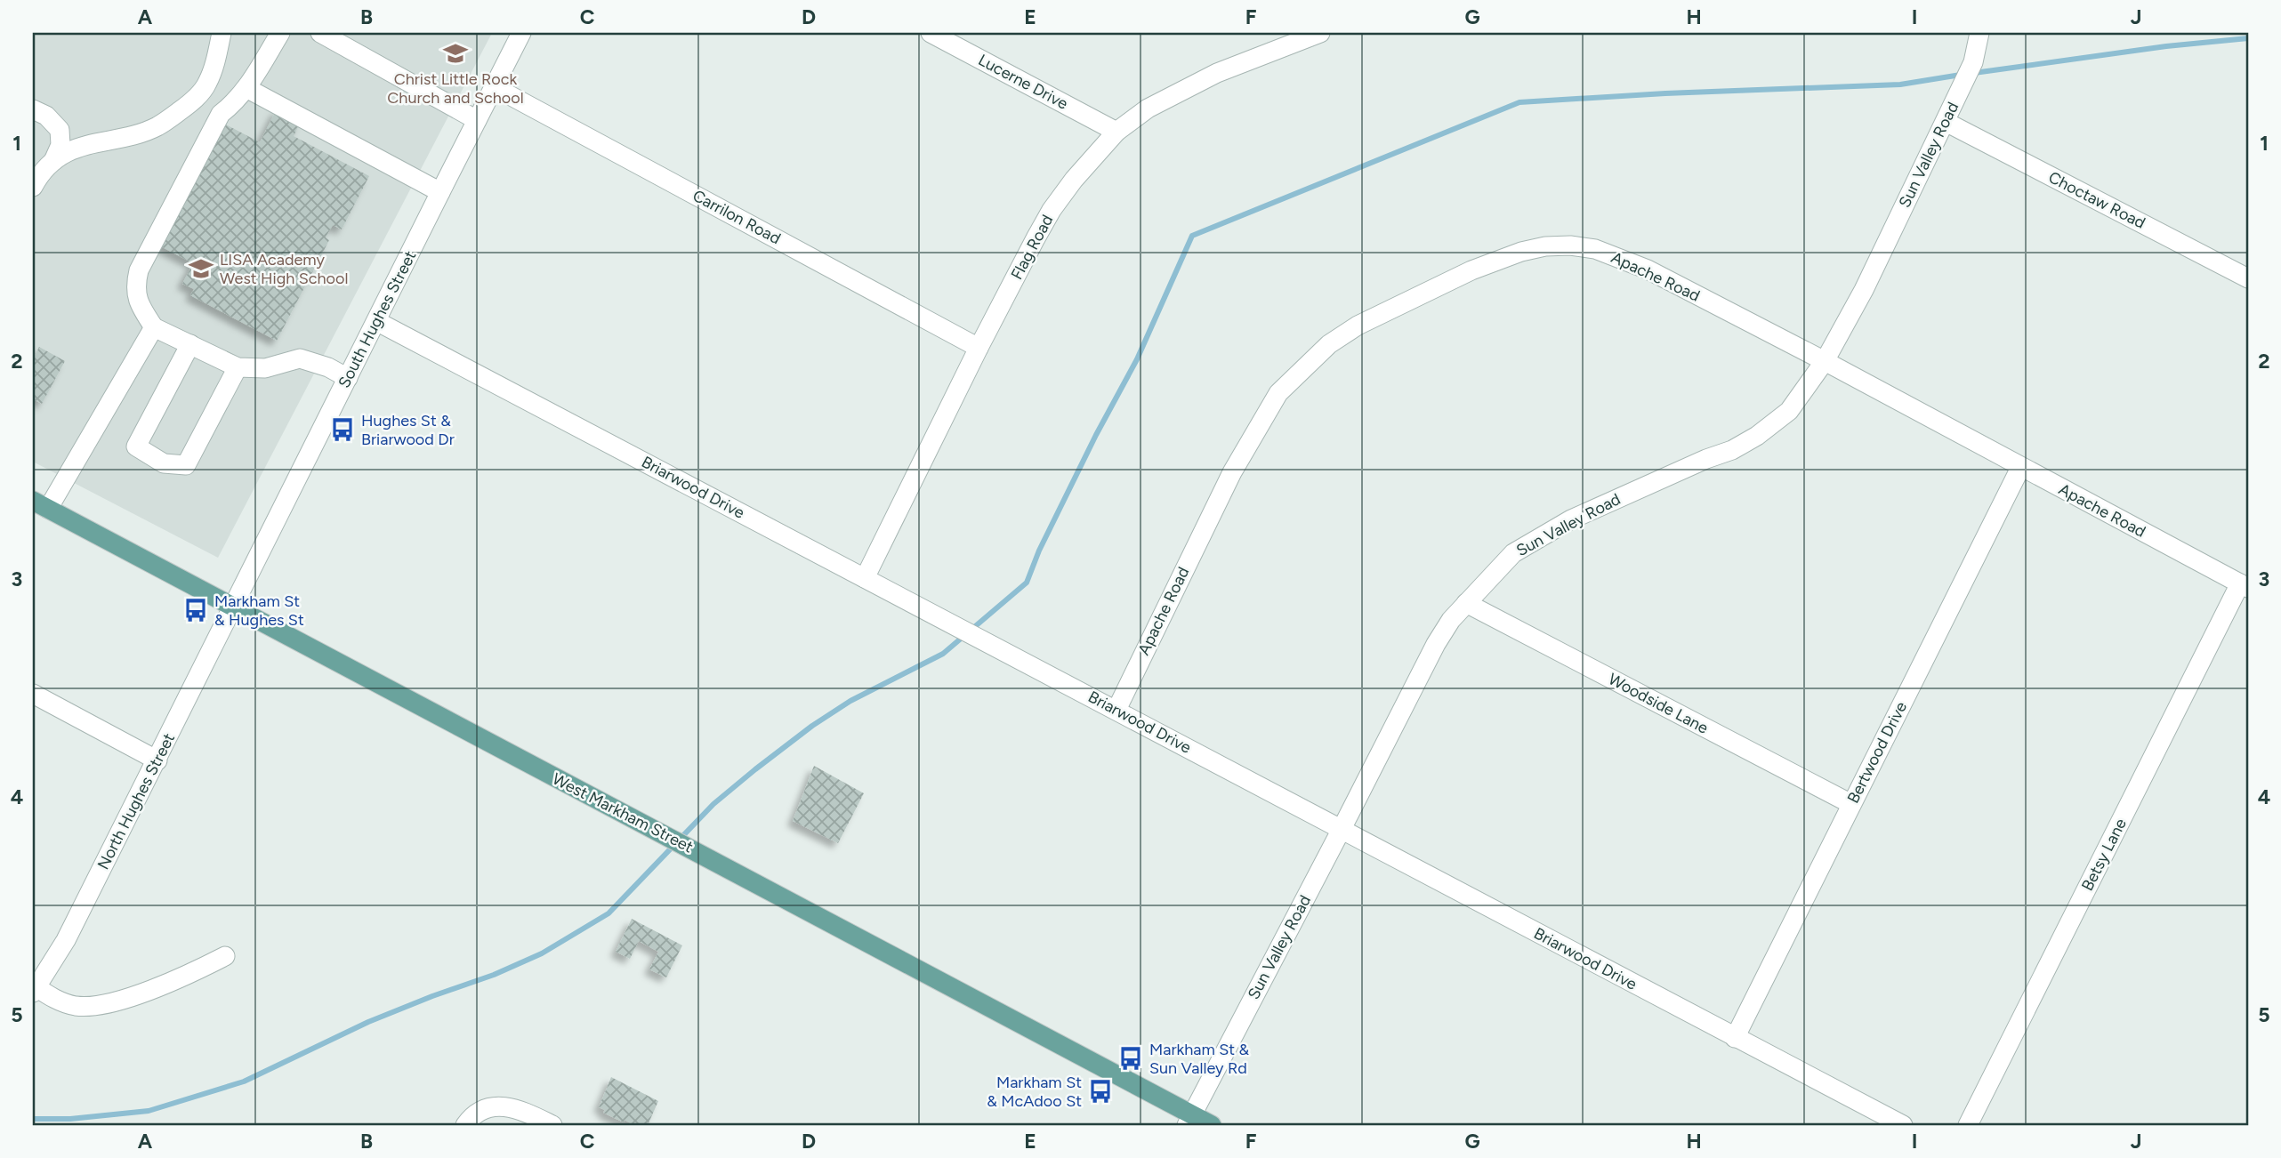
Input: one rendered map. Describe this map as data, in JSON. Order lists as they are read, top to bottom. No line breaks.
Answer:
{"streets":{"main road":["West Markham Street"],"street":["Lucerne Drive","Sun Valley Road","Choctaw Road","Carrilon Road","Flag Road","Apache Road","South Hughes Street","Briarwood Drive","Woodside Lane","Bertwood Drive","North Hughes Street","Betsy Lane"]},"crossings":[["Lucerne Drive","Flag Road"],["Sun Valley Road","Choctaw Road"],["Sun Valley Road","Apache Road"],["Sun Valley Road","Briarwood Drive"],["Sun Valley Road","Woodside Lane"],["Sun Valley Road","West Markham Street"],["Carrilon Road","Flag Road"],["Carrilon Road","South Hughes Street"],["Flag Road","Briarwood Drive"],["Apache Road","Briarwood Drive"],["Apache Road","Bertwood Drive"],["Apache Road","Betsy Lane"],["South Hughes Street","Briarwood Drive"],["South Hughes Street","North Hughes Street"],["South Hughes Street","West Markham Street"],["Briarwood Drive","Bertwood Drive"],["Woodside Lane","Bertwood Drive"],["North Hughes Street","West Markham Street"]],"places":{"school or university":["Christ Little Rock Church and School","LISA Academy West High School"],"bus stop":["Hughes St & Briarwood Dr","Markham St & Hughes St","Markham St & Sun Valley Rd","Markham St & McAdoo St"]},"grid":{"columns":["A","B","C","D","E","F","G","H","I","J"],"rows":["1","2","3","4","5"]}}
